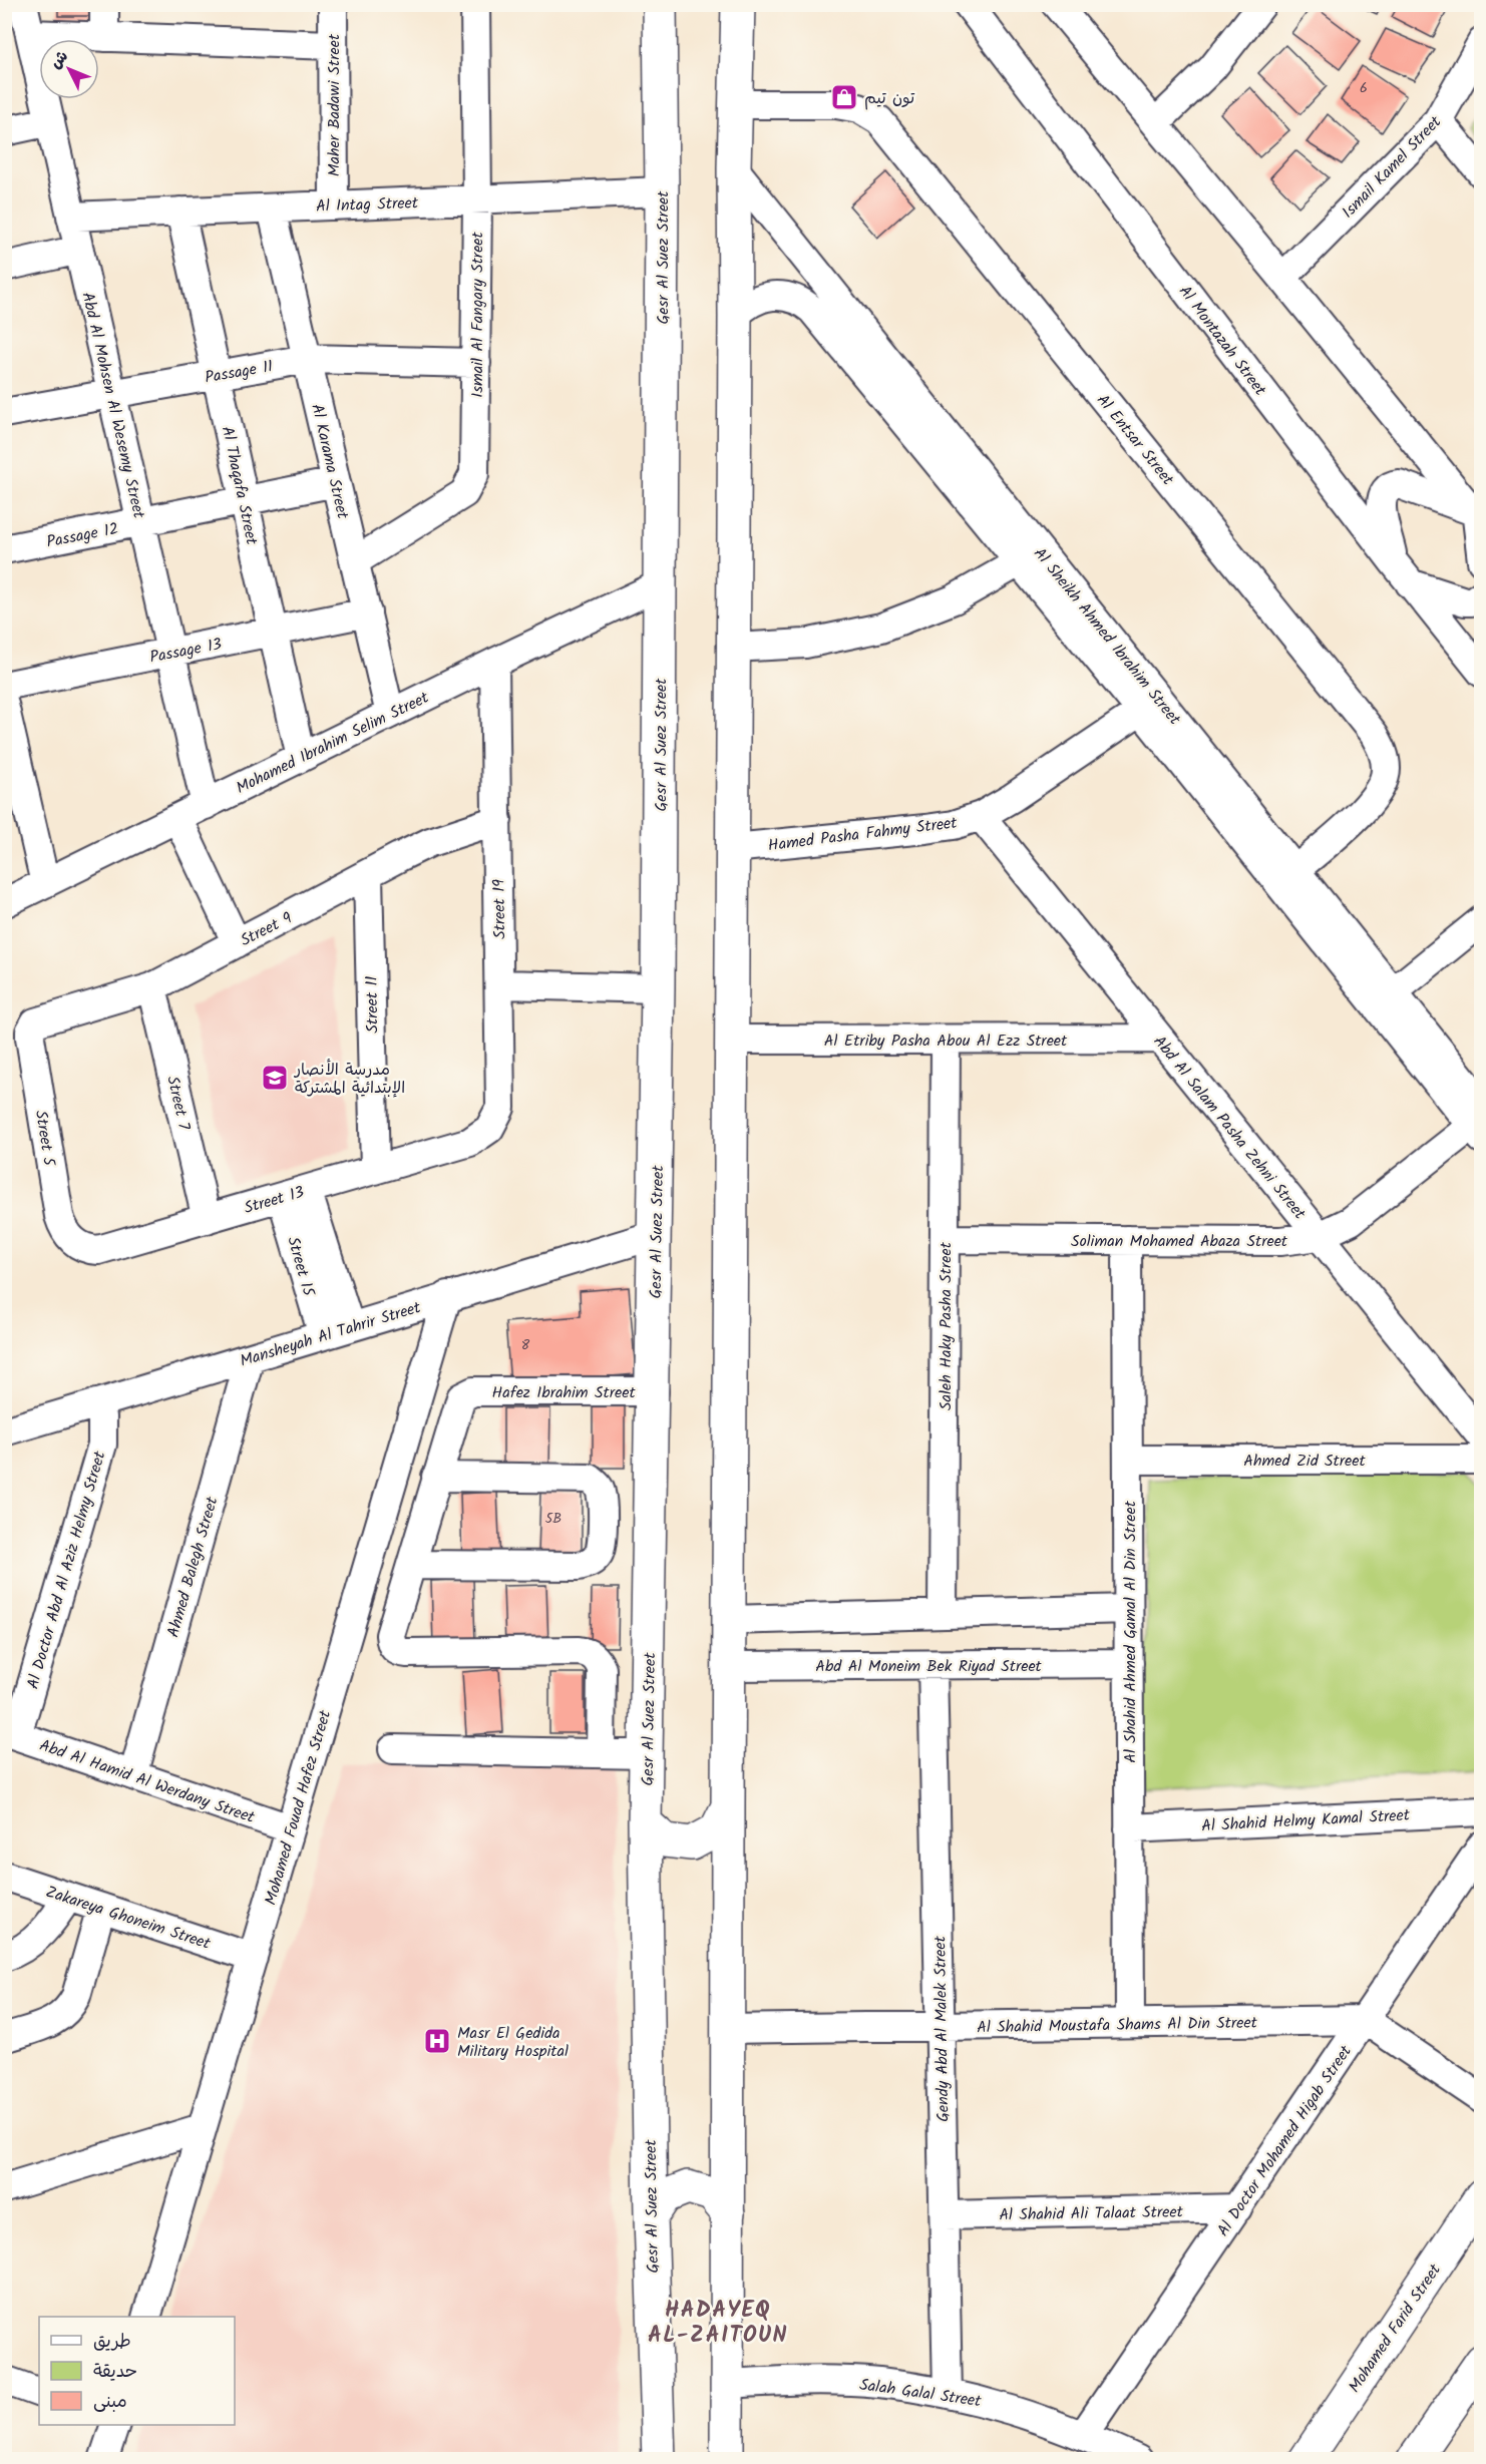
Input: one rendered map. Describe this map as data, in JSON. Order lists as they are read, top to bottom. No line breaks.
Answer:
{"streets":{"main road":["Gesr Al Suez Street","Mohamed Farid Street"],"street":["Maher Badawi Street","Ismail Kamel Street","Al Intag Street","Ismail Al Fangary Street","Al Montazah Street","Passage 11","Abd Al Mohsen Al Wesemy Street","Al Entsar Street","Al Karama Street","Al Thaqafa Street","Passage 12","Al Sheikh Ahmed Ibrahim Street","Passage 13","Mohamed Ibrahim Selim Street","Hamed Pasha Fahmy Street","Street 19","Street 9","Street 11","Al Etriby Pasha Abou Al Ezz Street","Street 7","Abd Al Salam Pasha Zehni Street","Street 5","Street 13","Soliman Mohamed Abaza Street","Street 15","Saleh Haky Pasha Street","Mansheyah Al Tahrir Street","Hafez Ibrahim Street","Ahmed Zid Street","Ahmed Balegh Street","Al Doctor Abd Al Aziz Helmy Street","Al Shahid Ahmed Gamal Al Din Street","Abd Al Moneim Bek Riyad Street","Abd Al Hamid Al Werdany Street","Mohamed Fouad Hafez Street","Al Shahid Helmy Kamal Street","Zakareya Ghoneim Street","Al Shahid Moustafa Shams Al Din Street","Gendy Abd Al Malek Street","Al Doctor Mohamed Higab Street","Al Shahid Ali Talaat Street","Salah Galal Street"]},"crossings":[["Maher Badawi Street","Al Intag Street"],["Al Intag Street","Gesr Al Suez Street"],["Al Intag Street","Ismail Al Fangary Street"],["Al Intag Street","Abd Al Mohsen Al Wesemy Street"],["Al Intag Street","Al Karama Street"],["Al Intag Street","Al Thaqafa Street"],["Gesr Al Suez Street","Mohamed Ibrahim Selim Street"],["Gesr Al Suez Street","Mansheyah Al Tahrir Street"],["Gesr Al Suez Street","Hafez Ibrahim Street"],["Ismail Al Fangary Street","Passage 11"],["Ismail Al Fangary Street","Al Karama Street"],["Passage 11","Abd Al Mohsen Al Wesemy Street"],["Passage 11","Al Karama Street"],["Passage 11","Al Thaqafa Street"],["Abd Al Mohsen Al Wesemy Street","Passage 12"],["Abd Al Mohsen Al Wesemy Street","Passage 13"],["Abd Al Mohsen Al Wesemy Street","Mohamed Ibrahim Selim Street"],["Al Entsar Street","Al Sheikh Ahmed Ibrahim Street"],["Al Karama Street","Passage 12"],["Al Karama Street","Passage 13"],["Al Karama Street","Mohamed Ibrahim Selim Street"],["Al Thaqafa Street","Passage 12"],["Al Thaqafa Street","Passage 13"],["Al Thaqafa Street","Mohamed Ibrahim Selim Street"],["Al Sheikh Ahmed Ibrahim Street","Hamed Pasha Fahmy Street"],["Al Sheikh Ahmed Ibrahim Street","Soliman Mohamed Abaza Street"],["Mohamed Ibrahim Selim Street","Street 19"],["Hamed Pasha Fahmy Street","Abd Al Salam Pasha Zehni Street"],["Street 19","Street 9"],["Street 19","Street 13"],["Street 9","Street 11"],["Street 9","Street 7"],["Street 9","Street 5"],["Street 11","Street 13"],["Al Etriby Pasha Abou Al Ezz Street","Abd Al Salam Pasha Zehni Street"],["Al Etriby Pasha Abou Al Ezz Street","Saleh Haky Pasha Street"],["Street 7","Street 13"],["Abd Al Salam Pasha Zehni Street","Soliman Mohamed Abaza Street"],["Street 5","Street 13"],["Street 13","Street 15"],["Soliman Mohamed Abaza Street","Saleh Haky Pasha Street"],["Soliman Mohamed Abaza Street","Al Shahid Ahmed Gamal Al Din Street"],["Street 15","Mansheyah Al Tahrir Street"],["Mansheyah Al Tahrir Street","Ahmed Balegh Street"],["Mansheyah Al Tahrir Street","Al Doctor Abd Al Aziz Helmy Street"],["Mansheyah Al Tahrir Street","Mohamed Fouad Hafez Street"],["Ahmed Zid Street","Al Shahid Ahmed Gamal Al Din Street"],["Ahmed Balegh Street","Abd Al Hamid Al Werdany Street"],["Al Doctor Abd Al Aziz Helmy Street","Abd Al Hamid Al Werdany Street"],["Al Shahid Ahmed Gamal Al Din Street","Abd Al Moneim Bek Riyad Street"],["Al Shahid Ahmed Gamal Al Din Street","Al Shahid Helmy Kamal Street"],["Al Shahid Ahmed Gamal Al Din Street","Al Shahid Moustafa Shams Al Din Street"],["Abd Al Moneim Bek Riyad Street","Gendy Abd Al Malek Street"],["Abd Al Hamid Al Werdany Street","Mohamed Fouad Hafez Street"],["Mohamed Fouad Hafez Street","Zakareya Ghoneim Street"],["Al Shahid Moustafa Shams Al Din Street","Gendy Abd Al Malek Street"],["Al Shahid Moustafa Shams Al Din Street","Al Doctor Mohamed Higab Street"],["Gendy Abd Al Malek Street","Al Shahid Ali Talaat Street"],["Gendy Abd Al Malek Street","Salah Galal Street"],["Al Doctor Mohamed Higab Street","Al Shahid Ali Talaat Street"],["Al Doctor Mohamed Higab Street","Salah Galal Street"]],"districts":["HADAYEQ AL-ZAITOUN"],"places":{"shop":["تون تيم"],"school or university":["مدرسة الأنصار الإبتدائية المشتركة"],"hospital":["Masr El Gedida Military Hospital"]},"house_numbers":["6","8","5B"],"legend":["طريق","حديقة","مبنى"],"north":"top left"}
